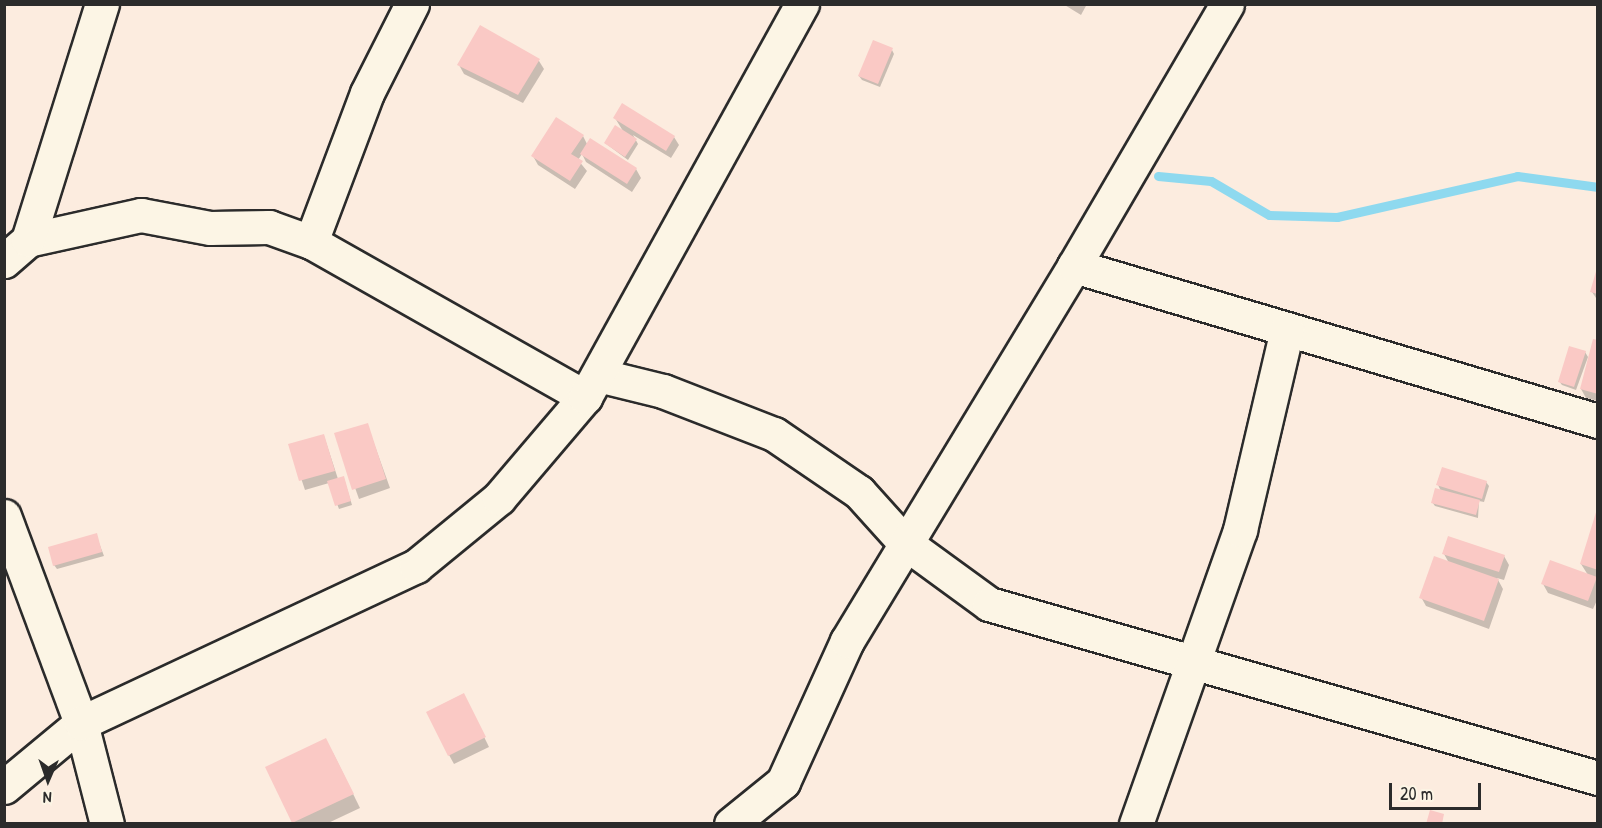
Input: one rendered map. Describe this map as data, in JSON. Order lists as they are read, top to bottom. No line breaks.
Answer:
{"scale_bar":"20 m","north":"bottom"}
